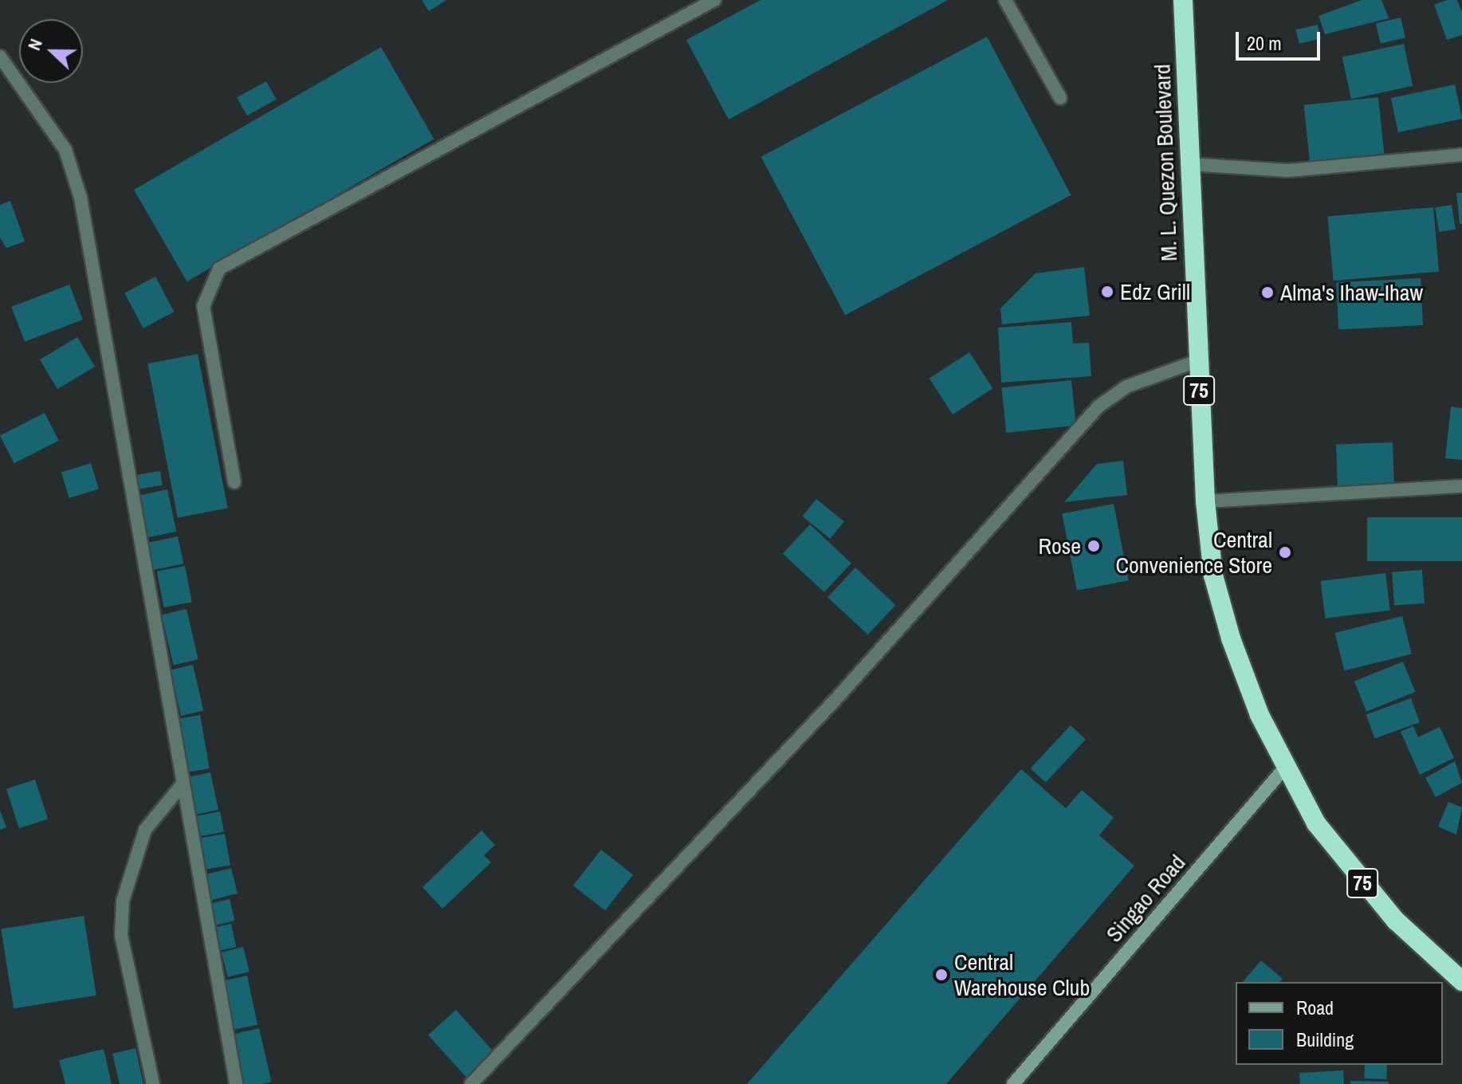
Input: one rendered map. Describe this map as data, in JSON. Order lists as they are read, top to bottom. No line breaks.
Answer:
{"streets":{"highway":["M. L. Quezon Boulevard","75"],"street":["Singao Road"]},"crossings":[["M. L. Quezon Boulevard","75"],["M. L. Quezon Boulevard","Singao Road"],["75","Singao Road"]],"places":["Edz Grill","Alma's Ihaw-Ihaw","Rose","Central Convenience Store","Central Warehouse Club"],"legend":["Road","Building"],"scale_bar":"20 m","north":"left"}
